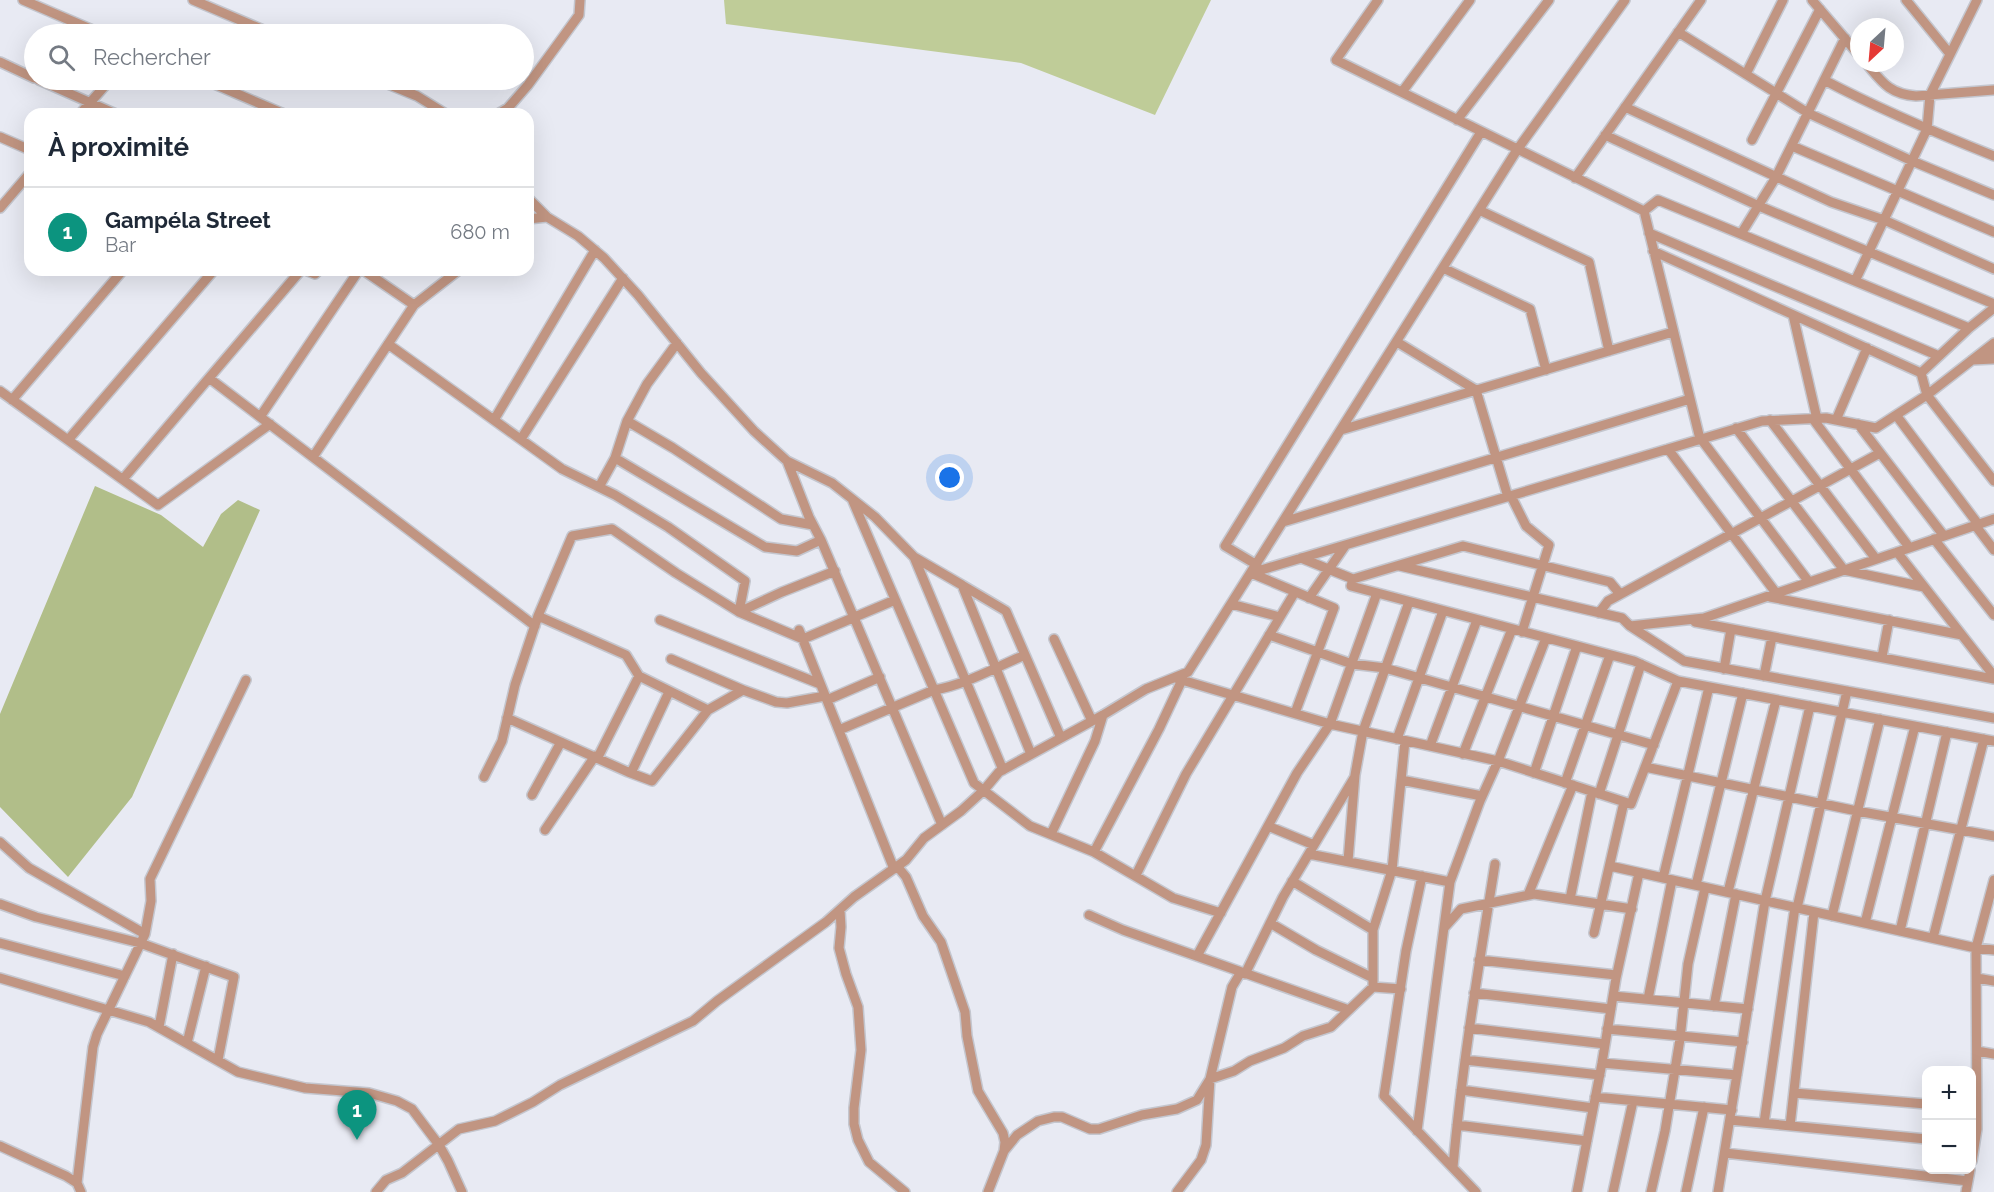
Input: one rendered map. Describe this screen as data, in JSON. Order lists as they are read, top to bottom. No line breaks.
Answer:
{"north":"bottom left","page":{"search":"Rechercher","heading":"À proximité","list":[{"mark":"1","name":"Gampéla Street","note":"Bar","value":"680 m"}],"map_buttons":["+","−"],"pins":"1"}}
